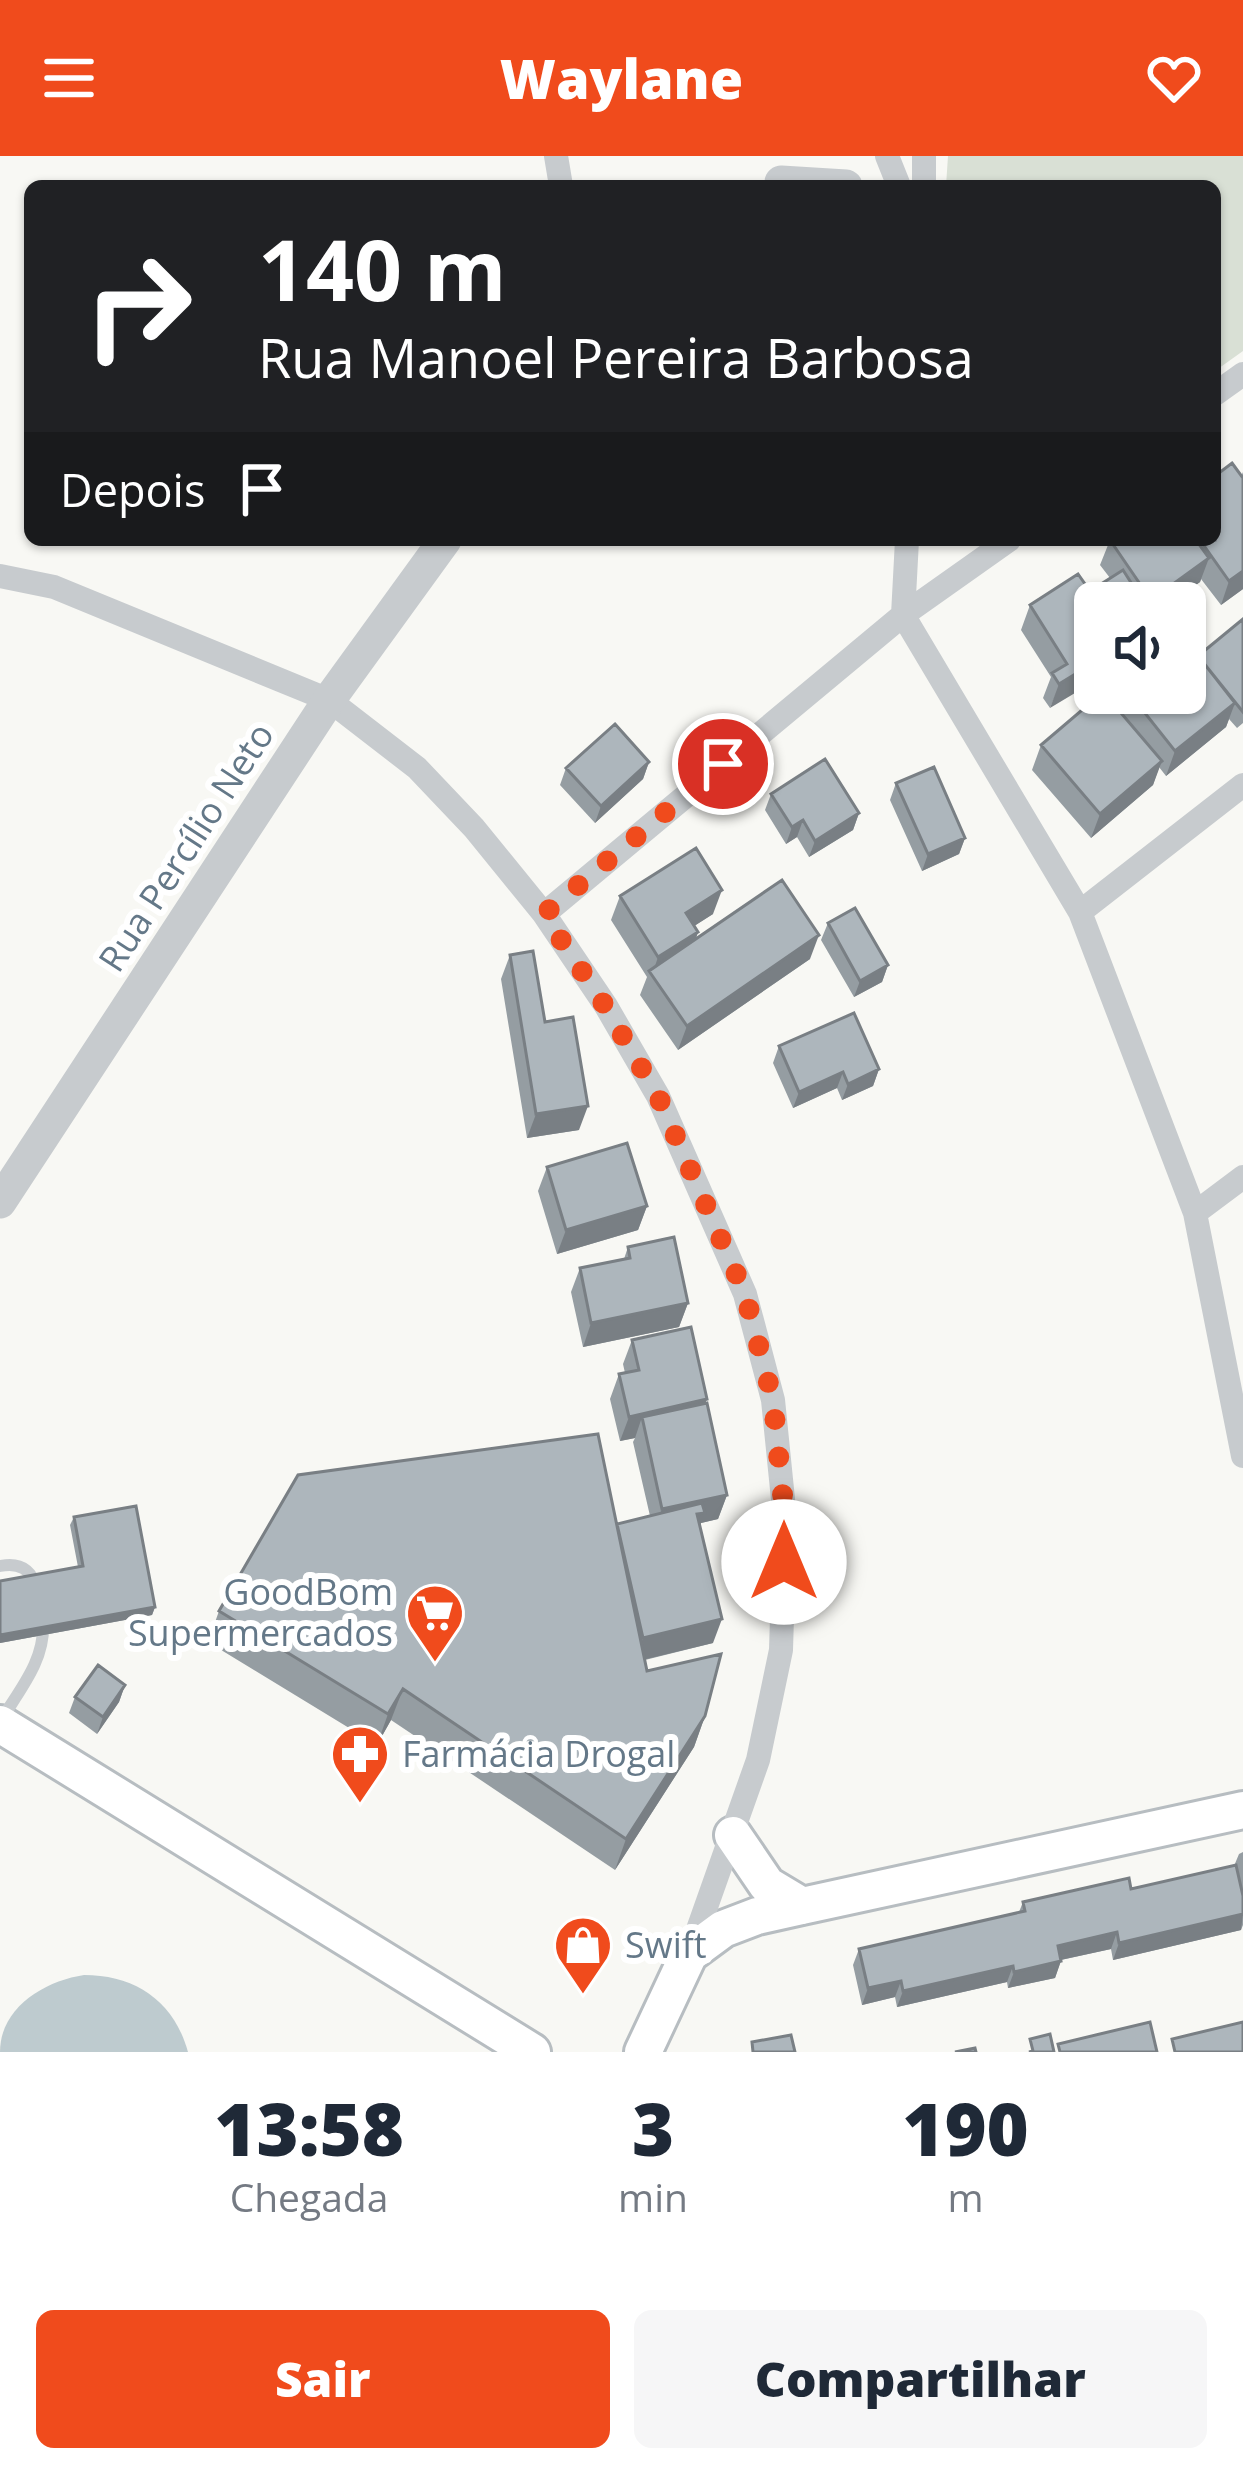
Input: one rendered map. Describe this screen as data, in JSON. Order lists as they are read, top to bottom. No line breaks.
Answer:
{"streets":{"street":["Rua Percílio Neto"]},"places":{"supermarket":["GoodBom Supermercados"],"pharmacy":["Farmácia Drogal"],"shop":["Swift"]},"page":{"header":"Waylane","turn":["140 m","Rua Manoel Pereira Barbosa"],"then":"Depois","eta":["13:58","Chegada","3","min","190","m"],"buttons":["Sair","Compartilhar"]}}
